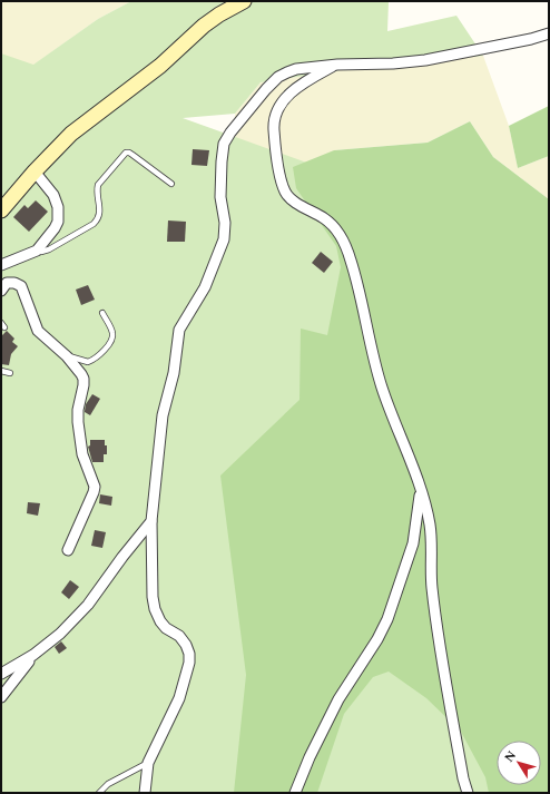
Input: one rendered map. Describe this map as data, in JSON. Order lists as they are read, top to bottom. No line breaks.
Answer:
{"north":"top left"}
